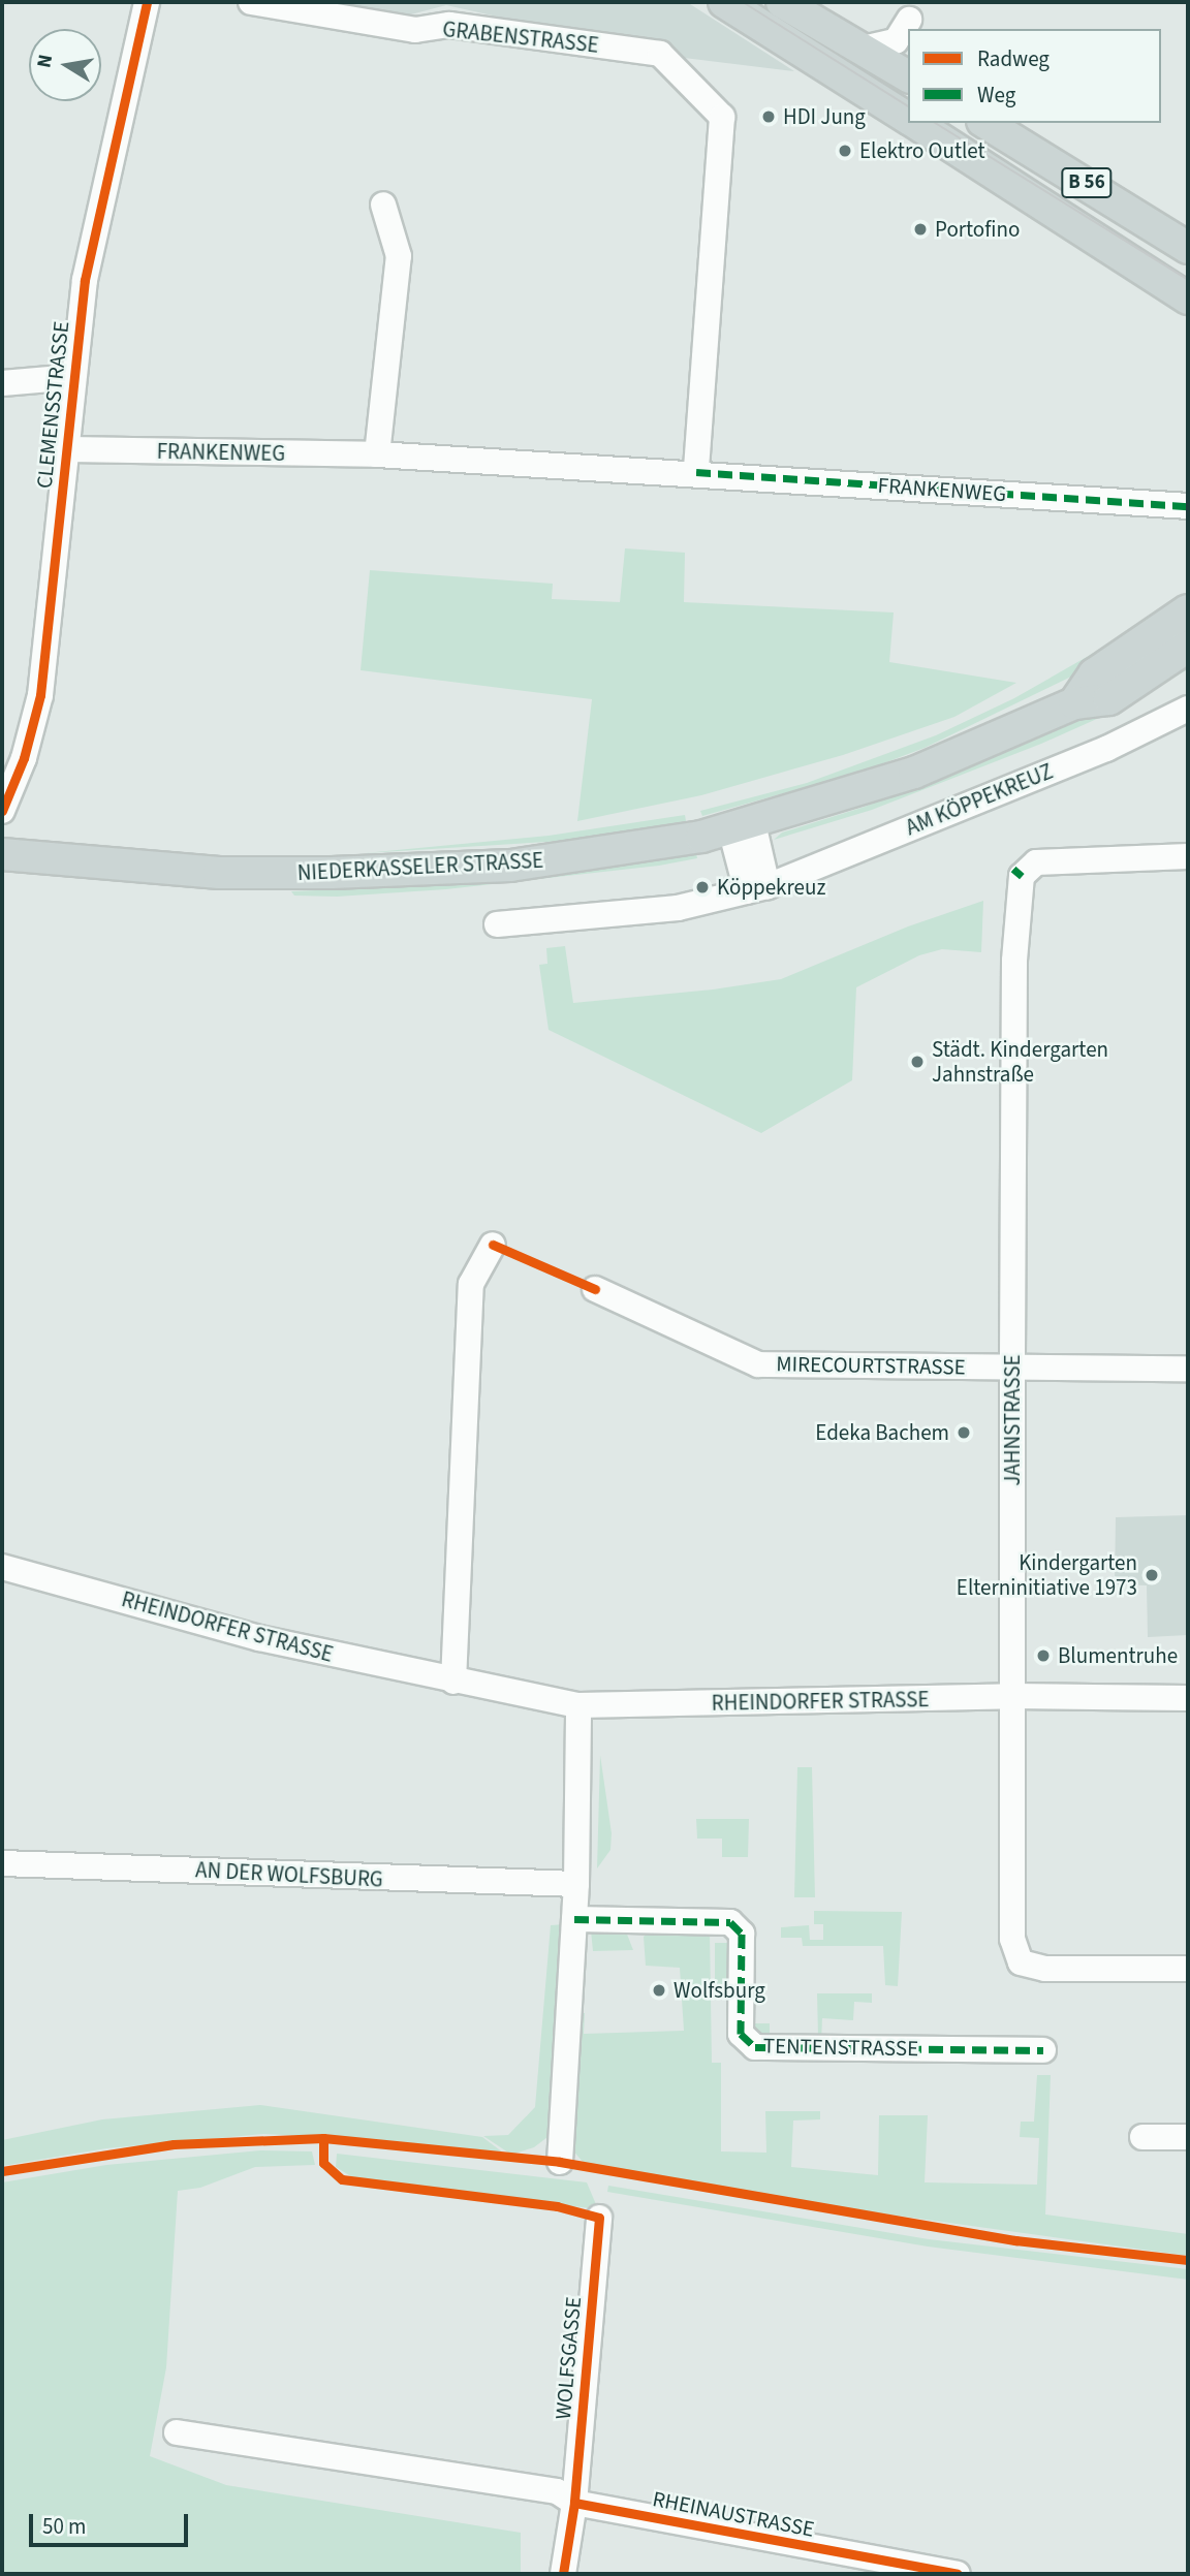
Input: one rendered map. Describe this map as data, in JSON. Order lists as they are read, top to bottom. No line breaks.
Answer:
{"streets":{"main road":["B 56","NIEDERKASSELER STRASSE"],"street":["GRABENSTRASSE","CLEMENSSTRASSE","FRANKENWEG","AM KÖPPEKREUZ","MIRECOURTSTRASSE","JAHNSTRASSE","RHEINDORFER STRASSE","AN DER WOLFSBURG","TENTENSTRASSE","WOLFSGASSE","RHEINAUSTRASSE"]},"crossings":[["GRABENSTRASSE","FRANKENWEG"],["CLEMENSSTRASSE","FRANKENWEG"],["MIRECOURTSTRASSE","JAHNSTRASSE"],["JAHNSTRASSE","RHEINDORFER STRASSE"],["WOLFSGASSE","RHEINAUSTRASSE"]],"places":["HDI Jung","Elektro Outlet","Portofino","Köppekreuz","Städt. Kindergarten Jahnstraße","Edeka Bachem","Kindergarten Elterninitiative 1973","Blumentruhe","Wolfsburg"],"legend":["Radweg","Weg"],"scale_bar":"50 m","north":"left"}
